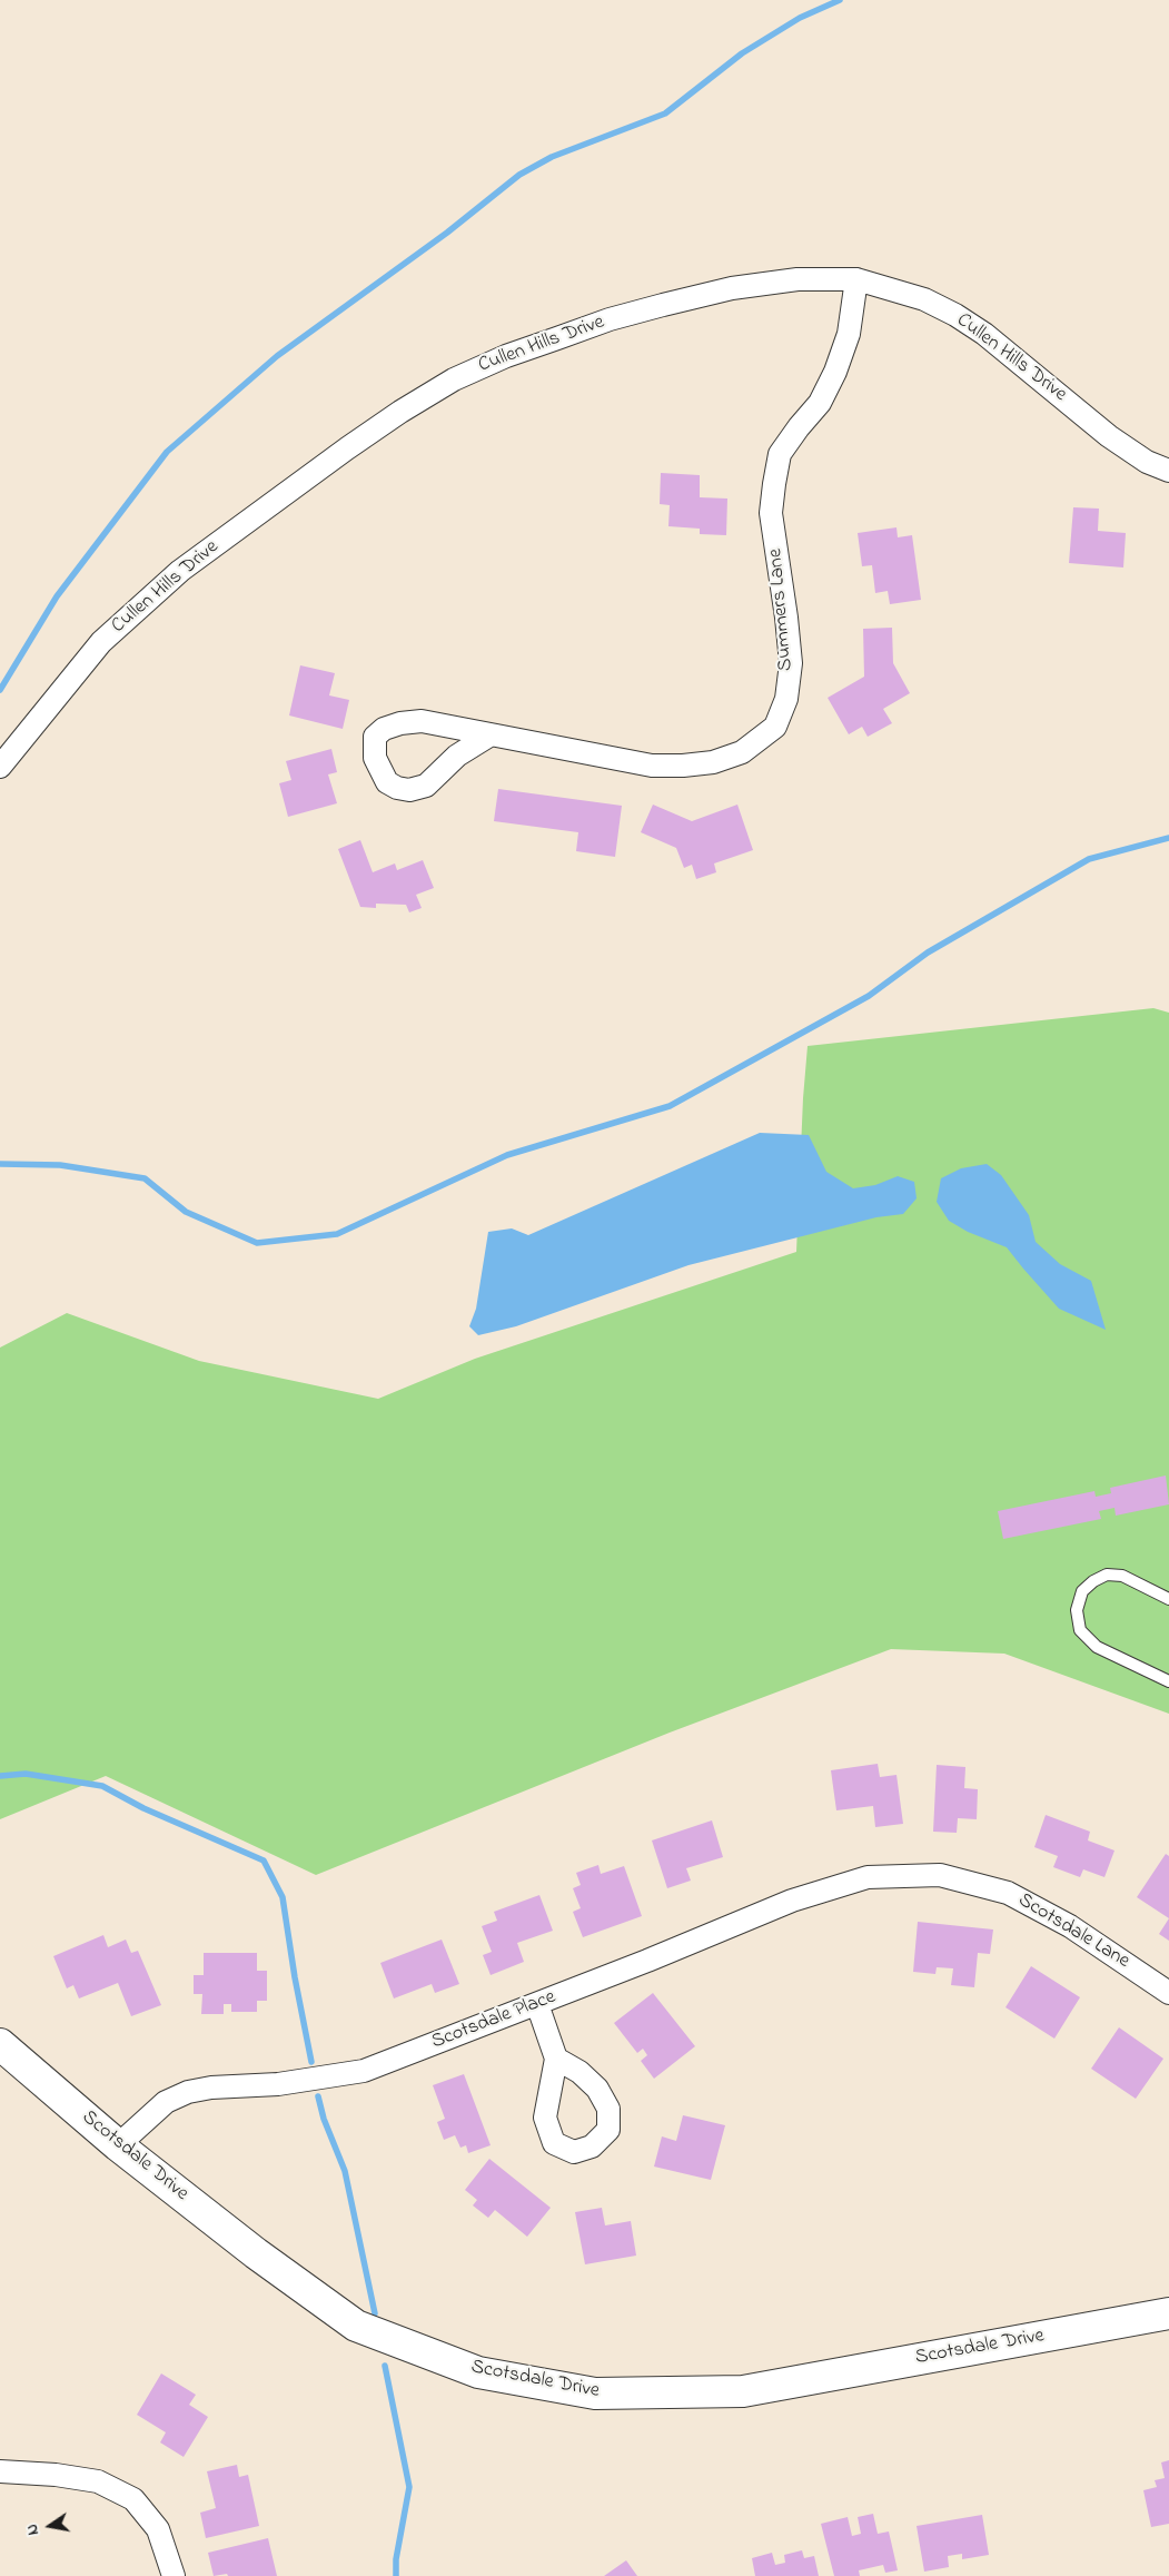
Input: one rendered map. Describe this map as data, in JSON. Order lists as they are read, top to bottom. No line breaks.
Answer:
{"streets":{"street":["Cullen Hills Drive","Summers Lane","Scotsdale Lane","Scotsdale Place","Scotsdale Drive"]},"crossings":[["Cullen Hills Drive","Summers Lane"],["Scotsdale Lane","Scotsdale Place"],["Scotsdale Place","Scotsdale Drive"]],"north":"left"}
